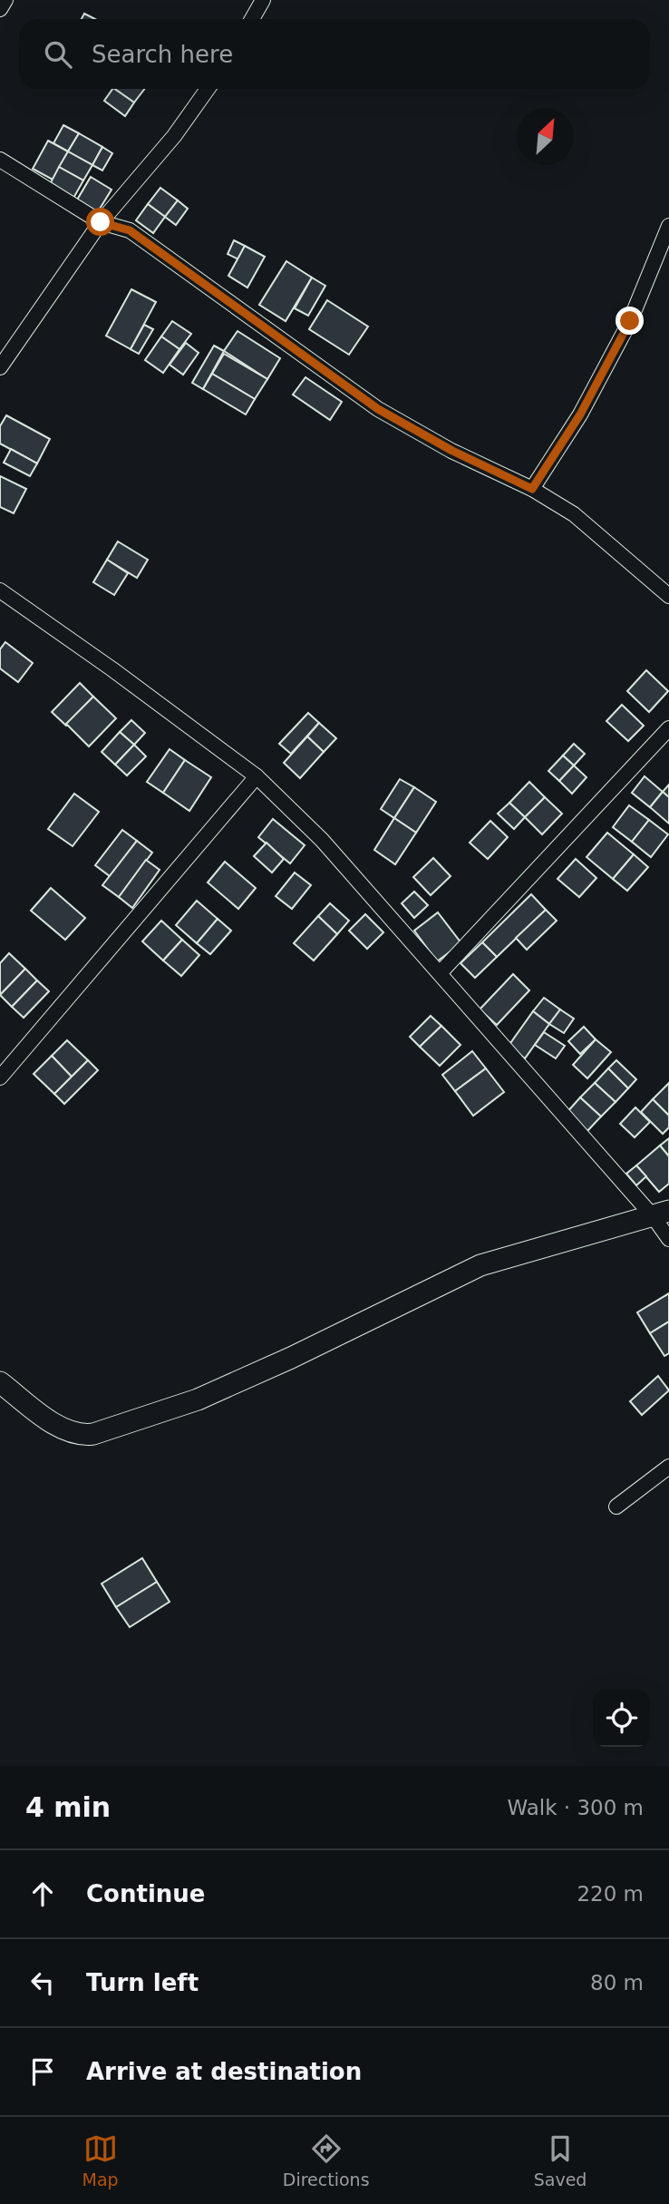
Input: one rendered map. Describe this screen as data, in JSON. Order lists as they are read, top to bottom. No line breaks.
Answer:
{"north":"top right","page":{"search":"Search here","heading":["4 min","Walk · 300 m"],"list":[["Continue","220 m"],["Turn left","80 m"],"Arrive at destination"],"nav":["Map","Directions","Saved"]}}
